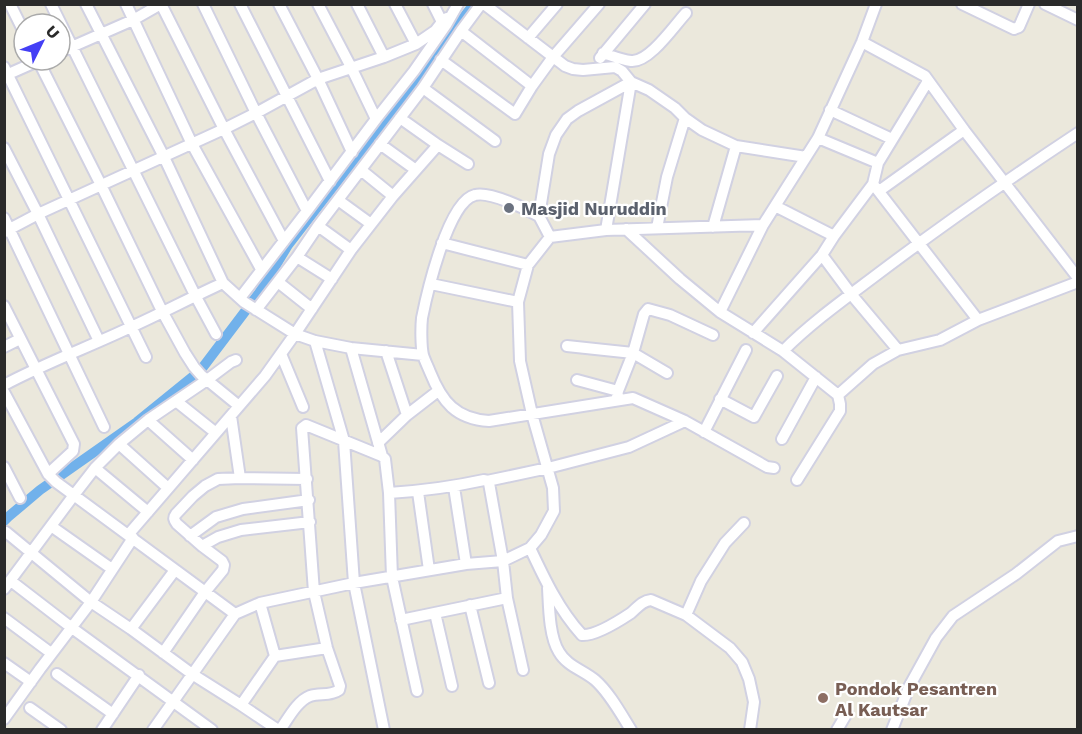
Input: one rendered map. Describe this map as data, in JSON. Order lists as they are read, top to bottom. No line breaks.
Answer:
{"places":["Masjid Nuruddin","Pondok Pesantren Al Kautsar"],"north":"top right"}
